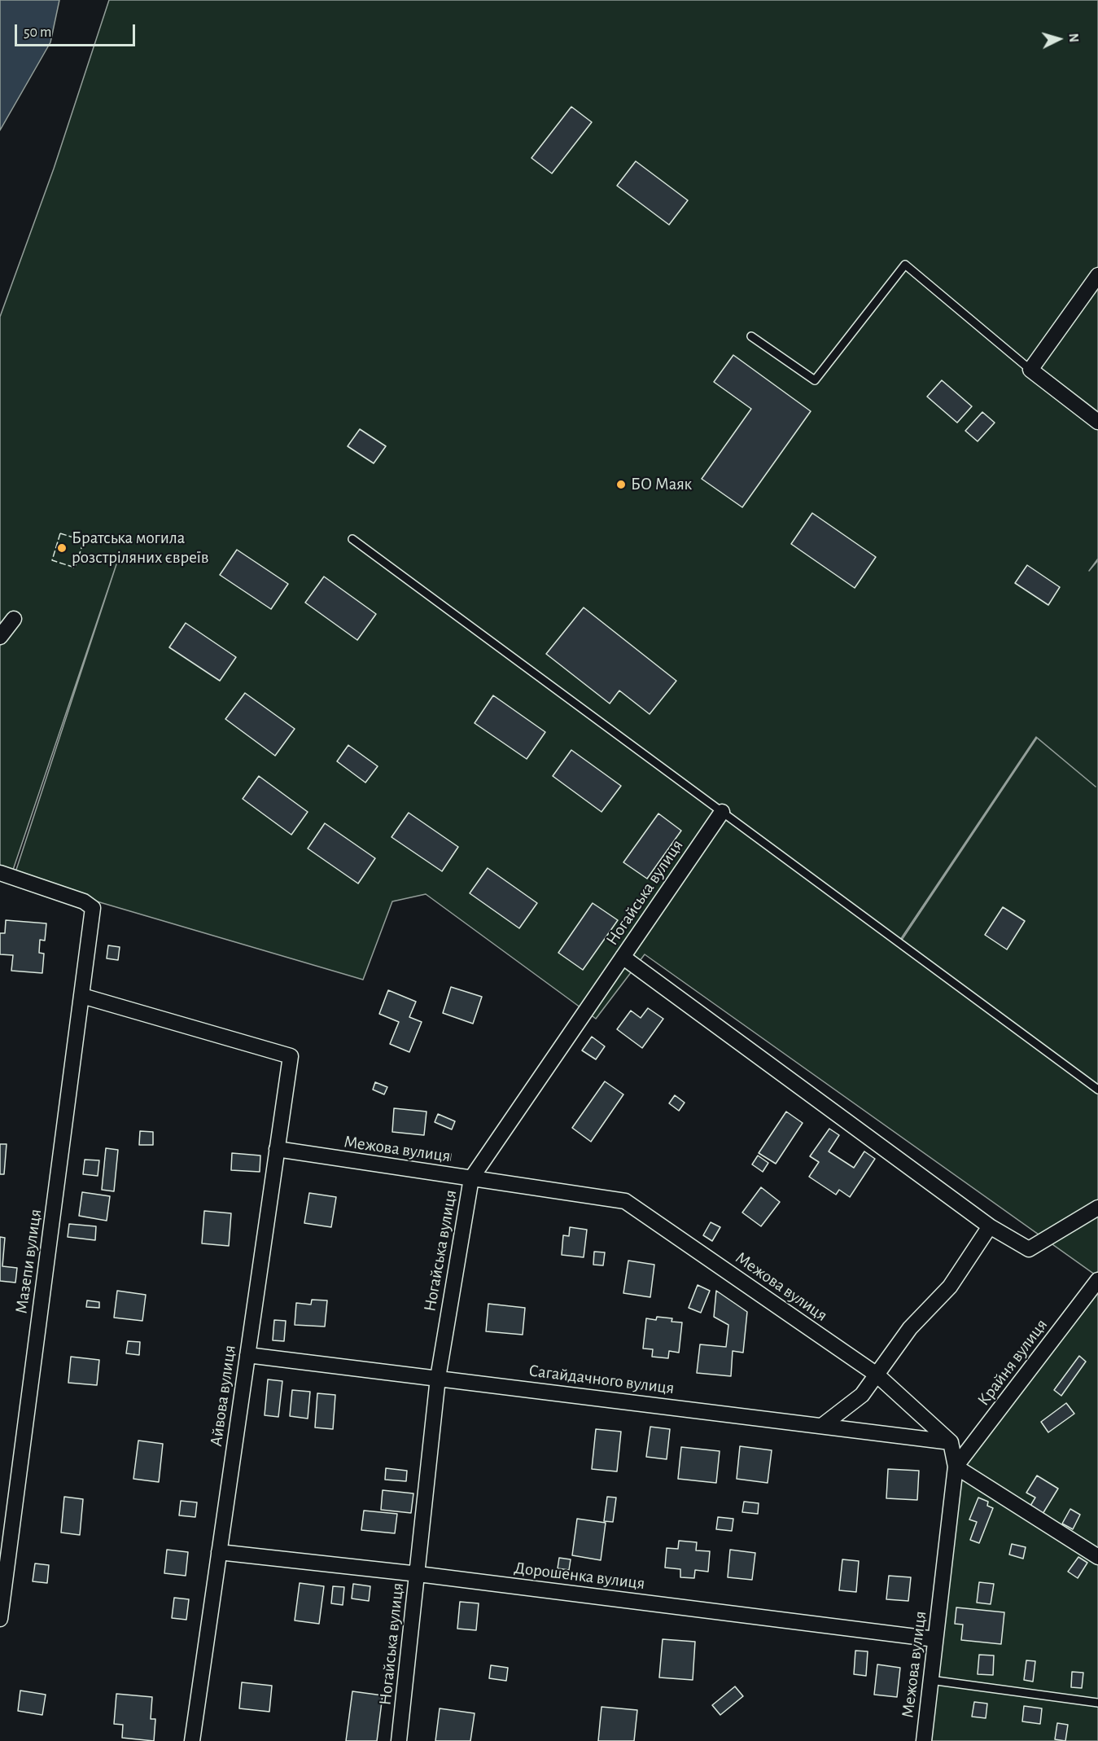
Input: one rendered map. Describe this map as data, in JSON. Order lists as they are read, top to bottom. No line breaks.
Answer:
{"streets":{"street":["Ногайська вулиця","Межова вулиця","Мазепи вулиця","Крайня вулиця","Сагайдачного вулиця","Айвова вулиця","Дорошенка вулиця"]},"crossings":[["Ногайська вулиця","Межова вулиця"],["Ногайська вулиця","Сагайдачного вулиця"],["Ногайська вулиця","Дорошенка вулиця"],["Межова вулиця","Крайня вулиця"],["Межова вулиця","Сагайдачного вулиця"],["Межова вулиця","Айвова вулиця"],["Межова вулиця","Дорошенка вулиця"],["Мазепи вулиця","Айвова вулиця"],["Сагайдачного вулиця","Айвова вулиця"],["Айвова вулиця","Дорошенка вулиця"]],"places":["БО Маяк","Братська могила розстріляних євреїв"],"scale_bar":"50 m","north":"right"}
